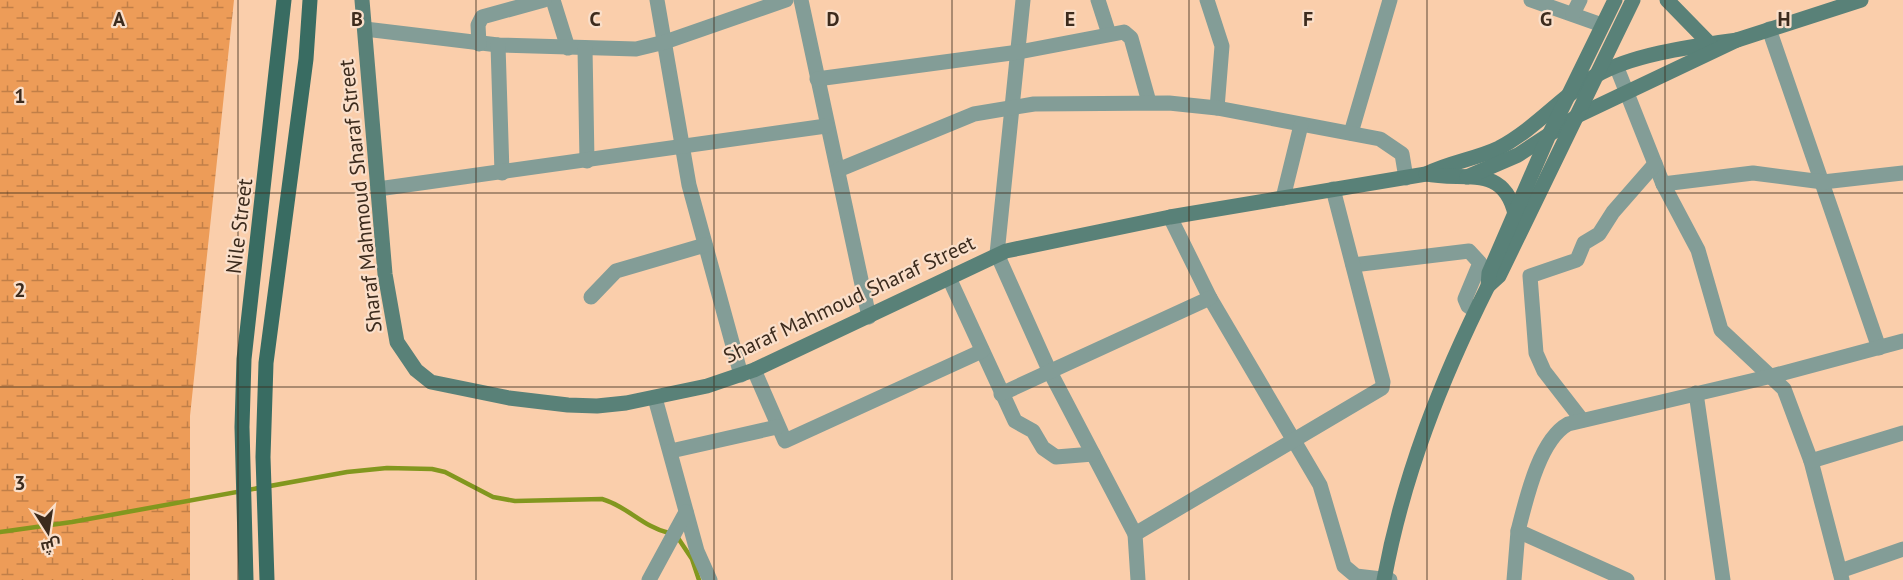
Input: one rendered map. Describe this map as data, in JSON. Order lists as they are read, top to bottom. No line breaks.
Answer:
{"streets":{"main road":["Nile Street"],"street":["Sharaf Mahmoud Sharaf Street"]},"north":"bottom","grid":{"columns":["A","B","C","D","E","F","G","H"],"rows":["1","2","3"]}}
